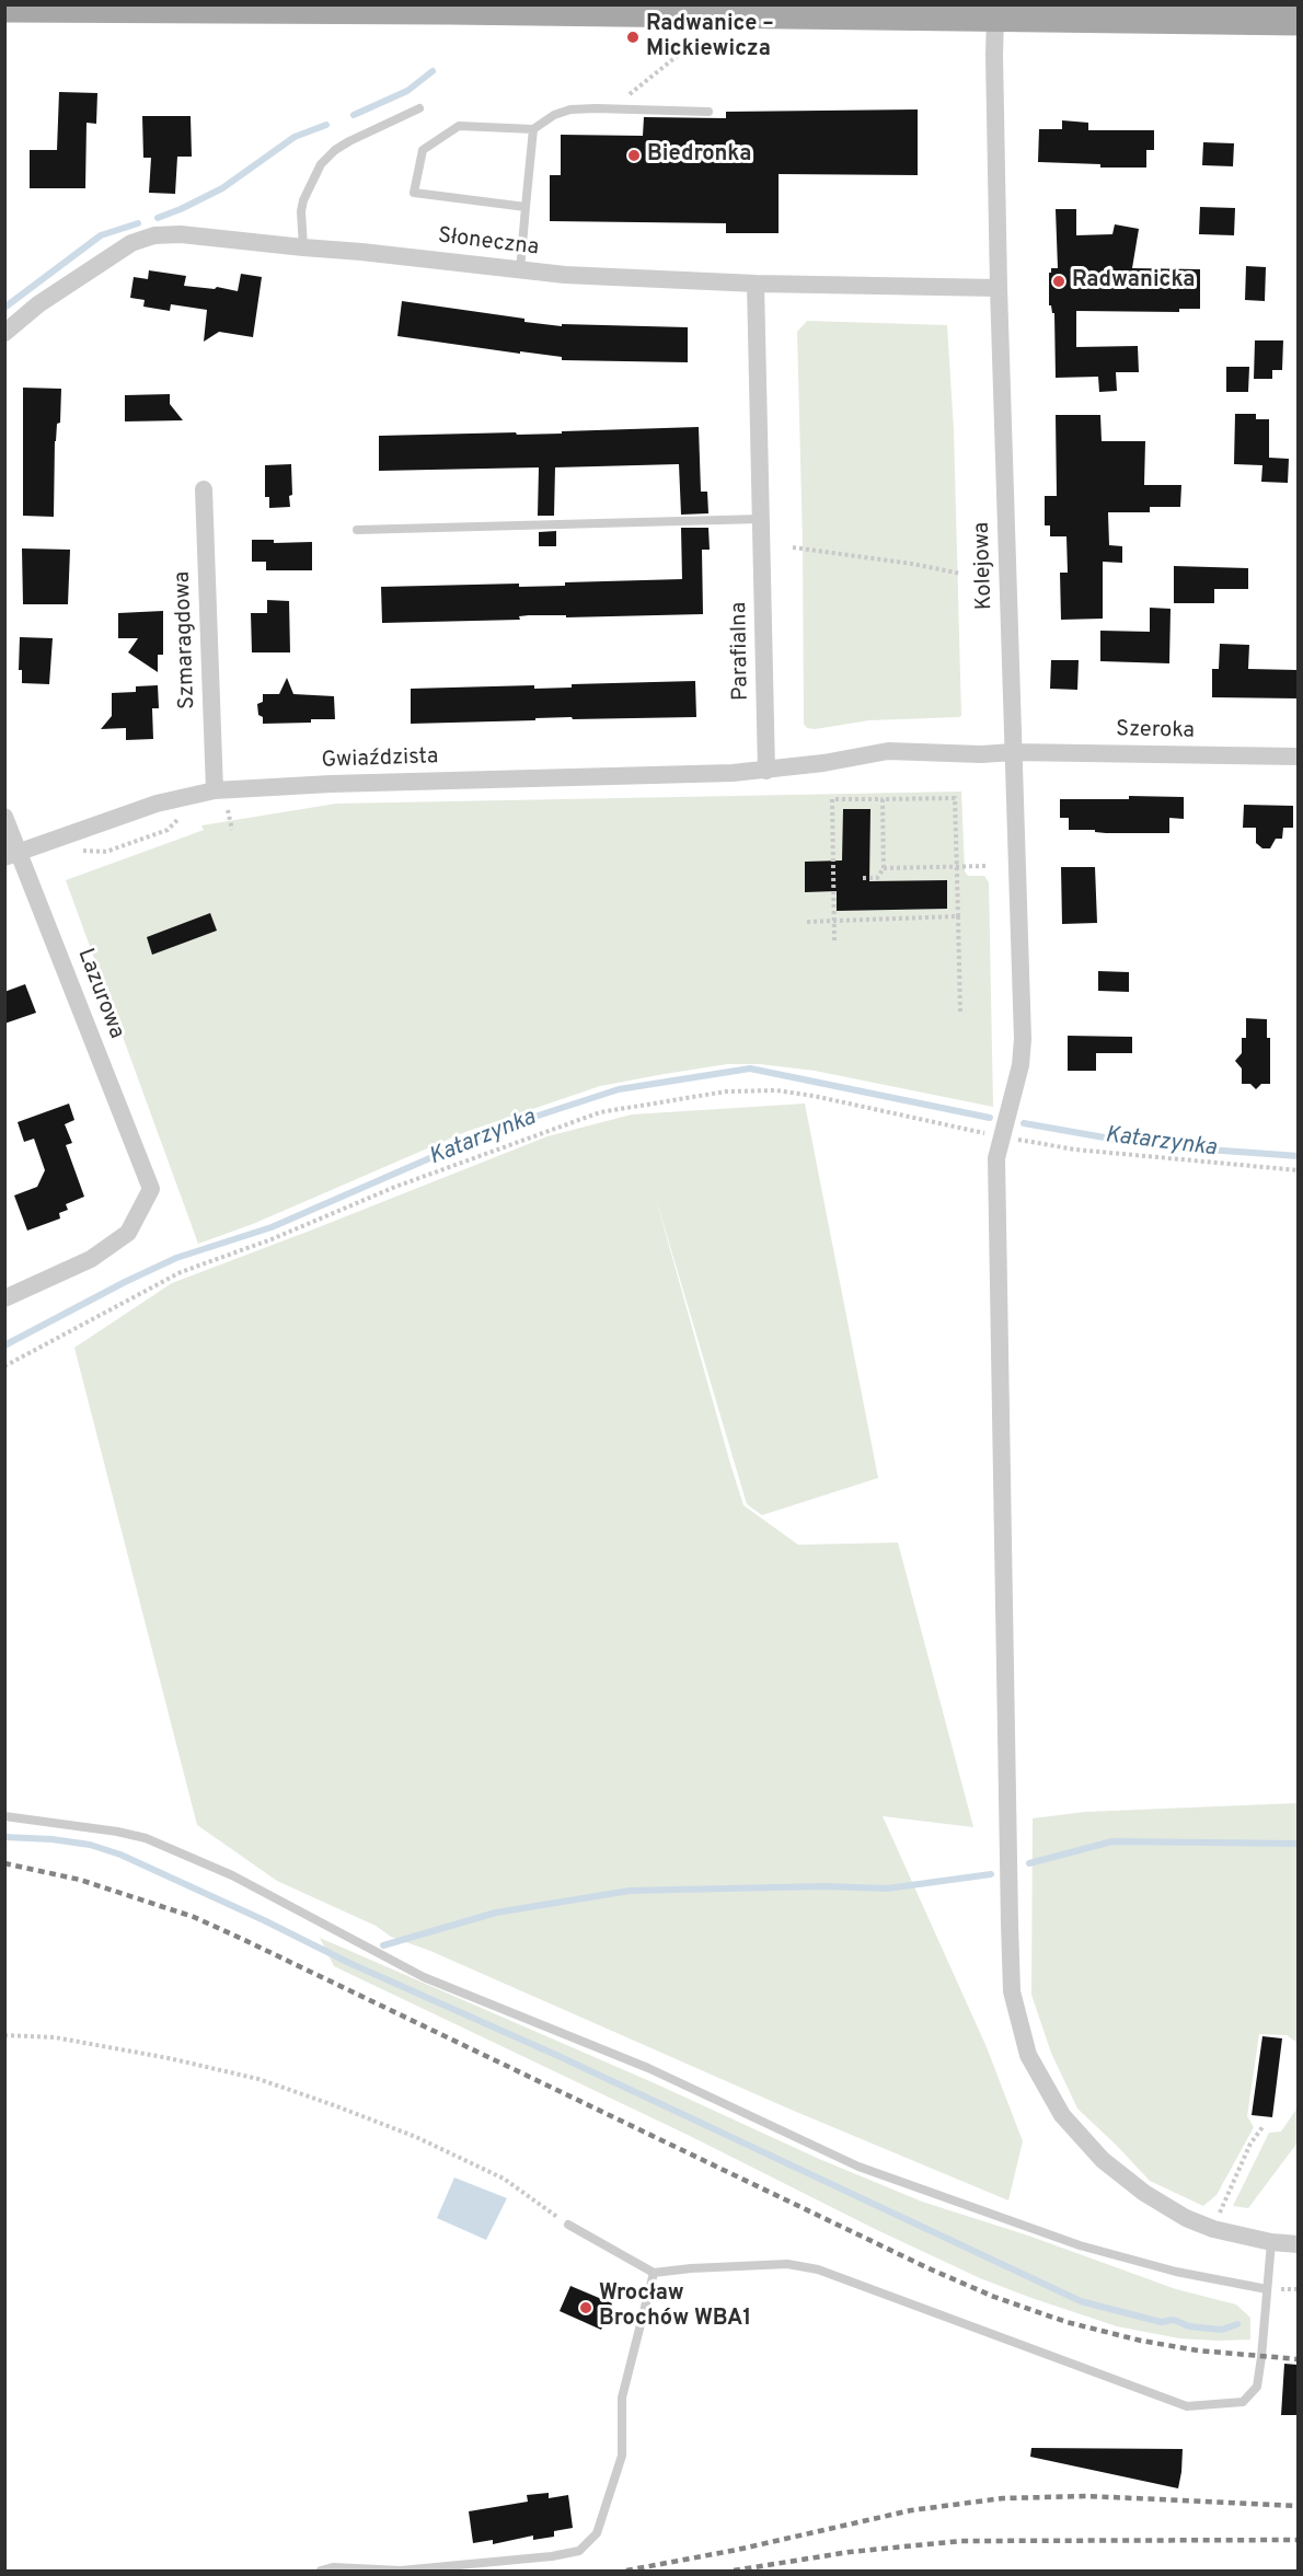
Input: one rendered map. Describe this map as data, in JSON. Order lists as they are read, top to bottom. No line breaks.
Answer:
{"streets":{"street":["Słoneczna","Kolejowa","Szmaragdowa","Parafialna","Szeroka","Gwiaździsta","Lazurowa"]},"crossings":[["Słoneczna","Kolejowa"],["Słoneczna","Parafialna"],["Kolejowa","Szeroka"],["Szmaragdowa","Gwiaździsta"],["Parafialna","Gwiaździsta"],["Gwiaździsta","Lazurowa"]],"water":["Katarzynka"],"places":["Radwanice – Mickiewicza","Biedronka","Radwanicka","Wrocław Brochów WBA1"]}
